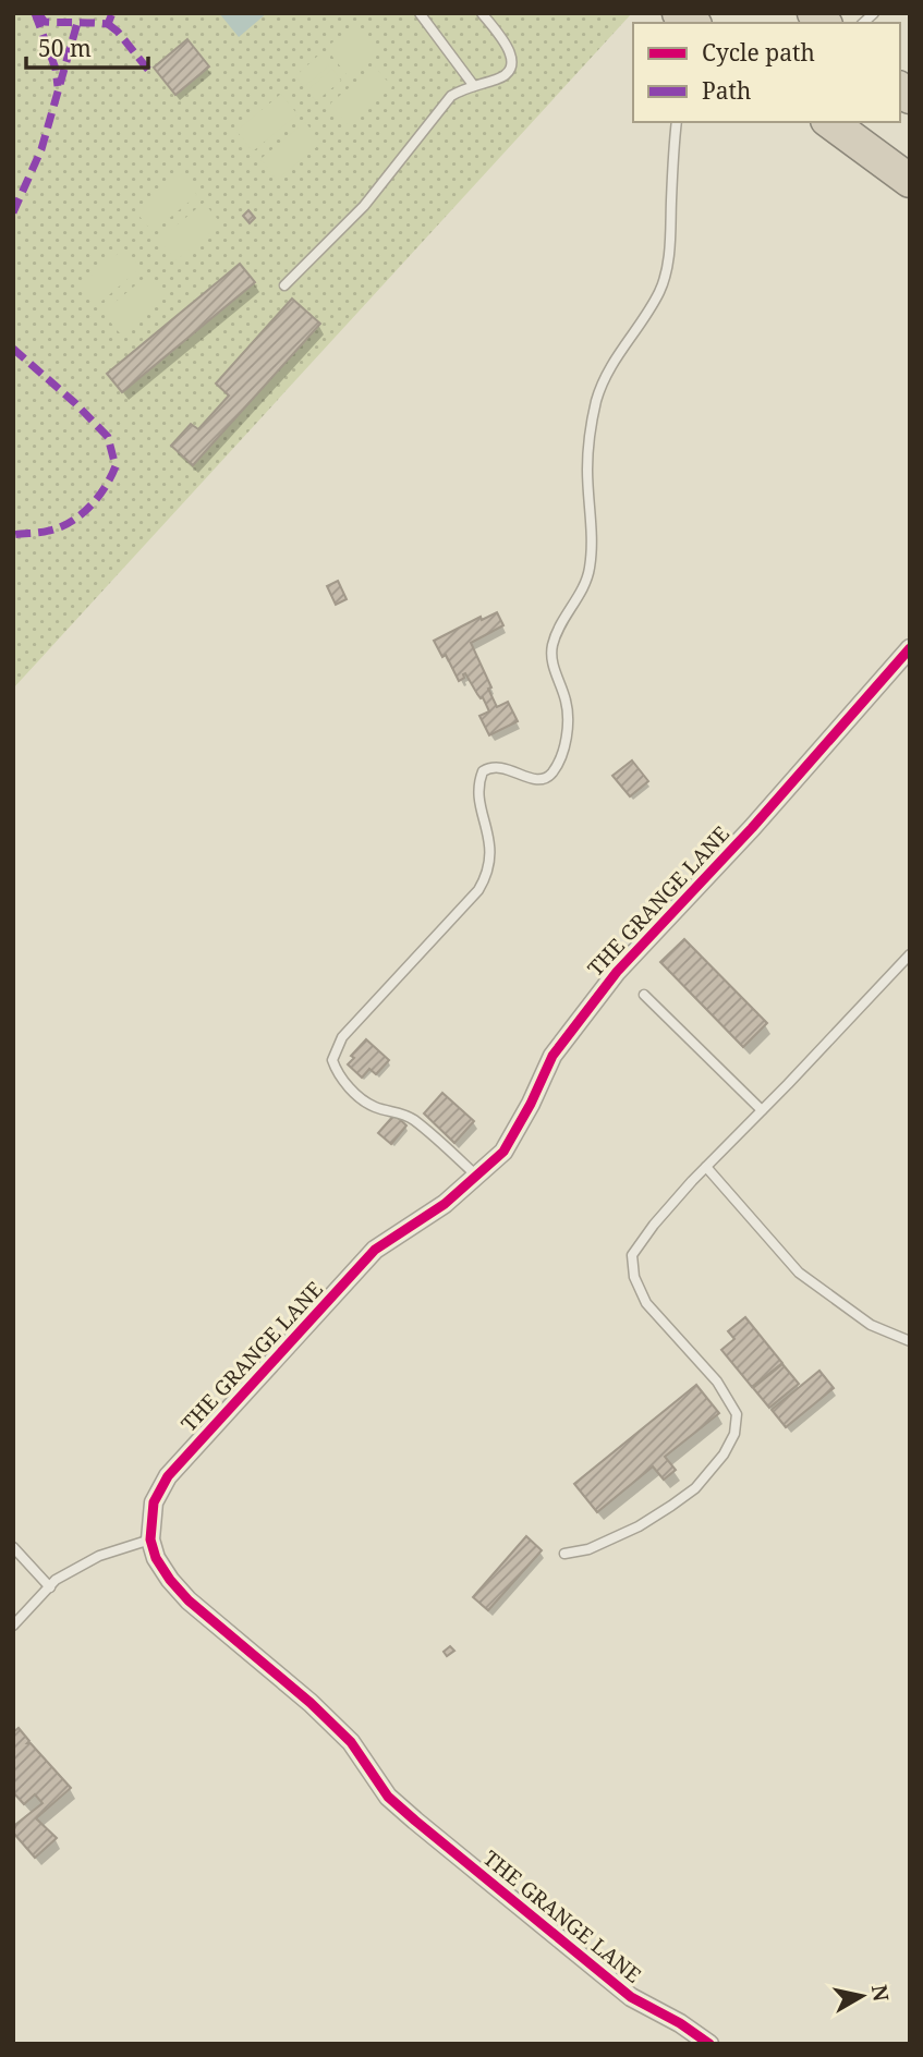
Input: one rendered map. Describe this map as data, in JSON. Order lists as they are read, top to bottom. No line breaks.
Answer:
{"streets":{"street":["THE GRANGE LANE"]},"legend":["Cycle path","Path"],"scale_bar":"50 m","north":"right"}
